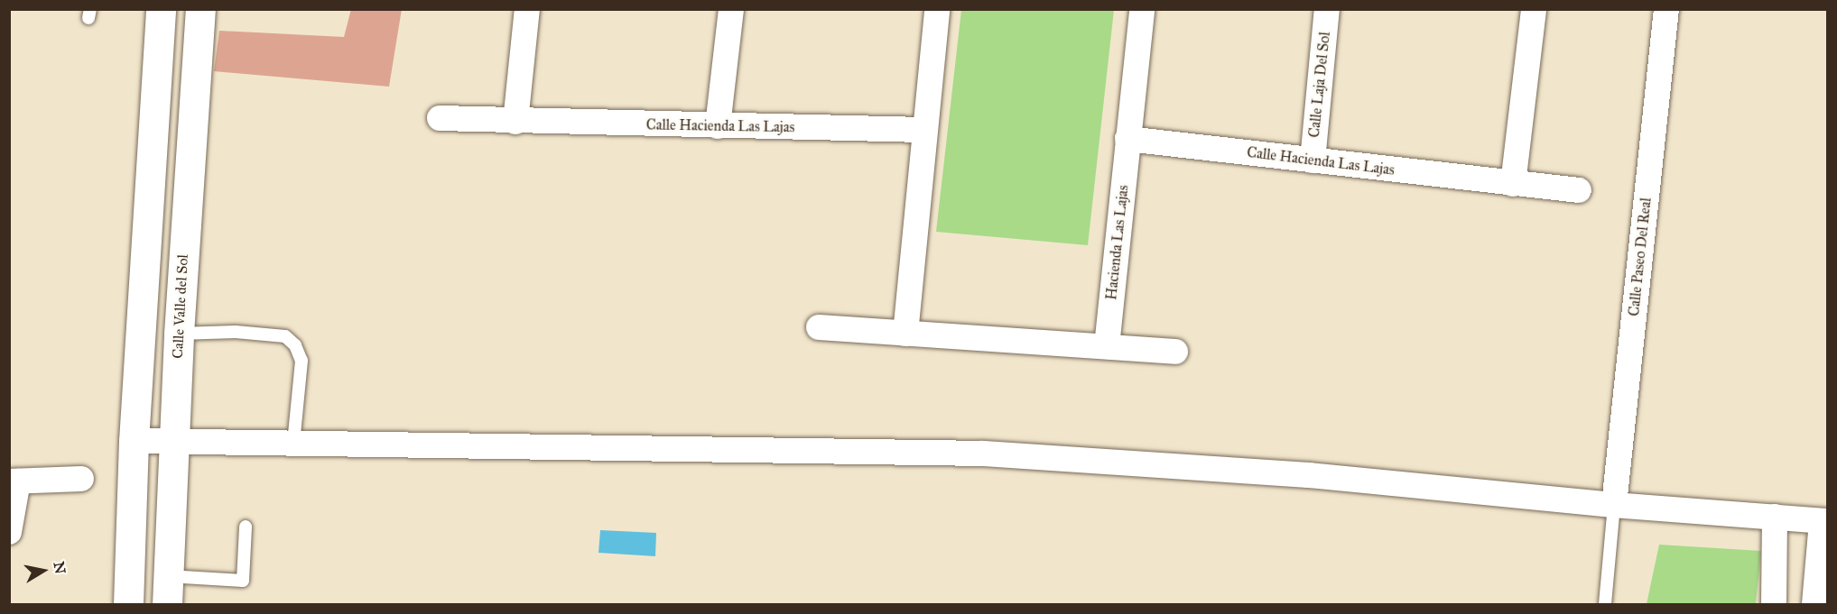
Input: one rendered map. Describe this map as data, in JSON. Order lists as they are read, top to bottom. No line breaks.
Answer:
{"streets":{"main road":["Calle Valle del Sol"],"street":["Calle Laja Del Sol","Calle Hacienda Las Lajas","Hacienda Las Lajas","Calle Paseo Del Real"]},"crossings":[["Calle Laja Del Sol","Calle Hacienda Las Lajas"],["Calle Hacienda Las Lajas","Hacienda Las Lajas"]],"north":"right"}
